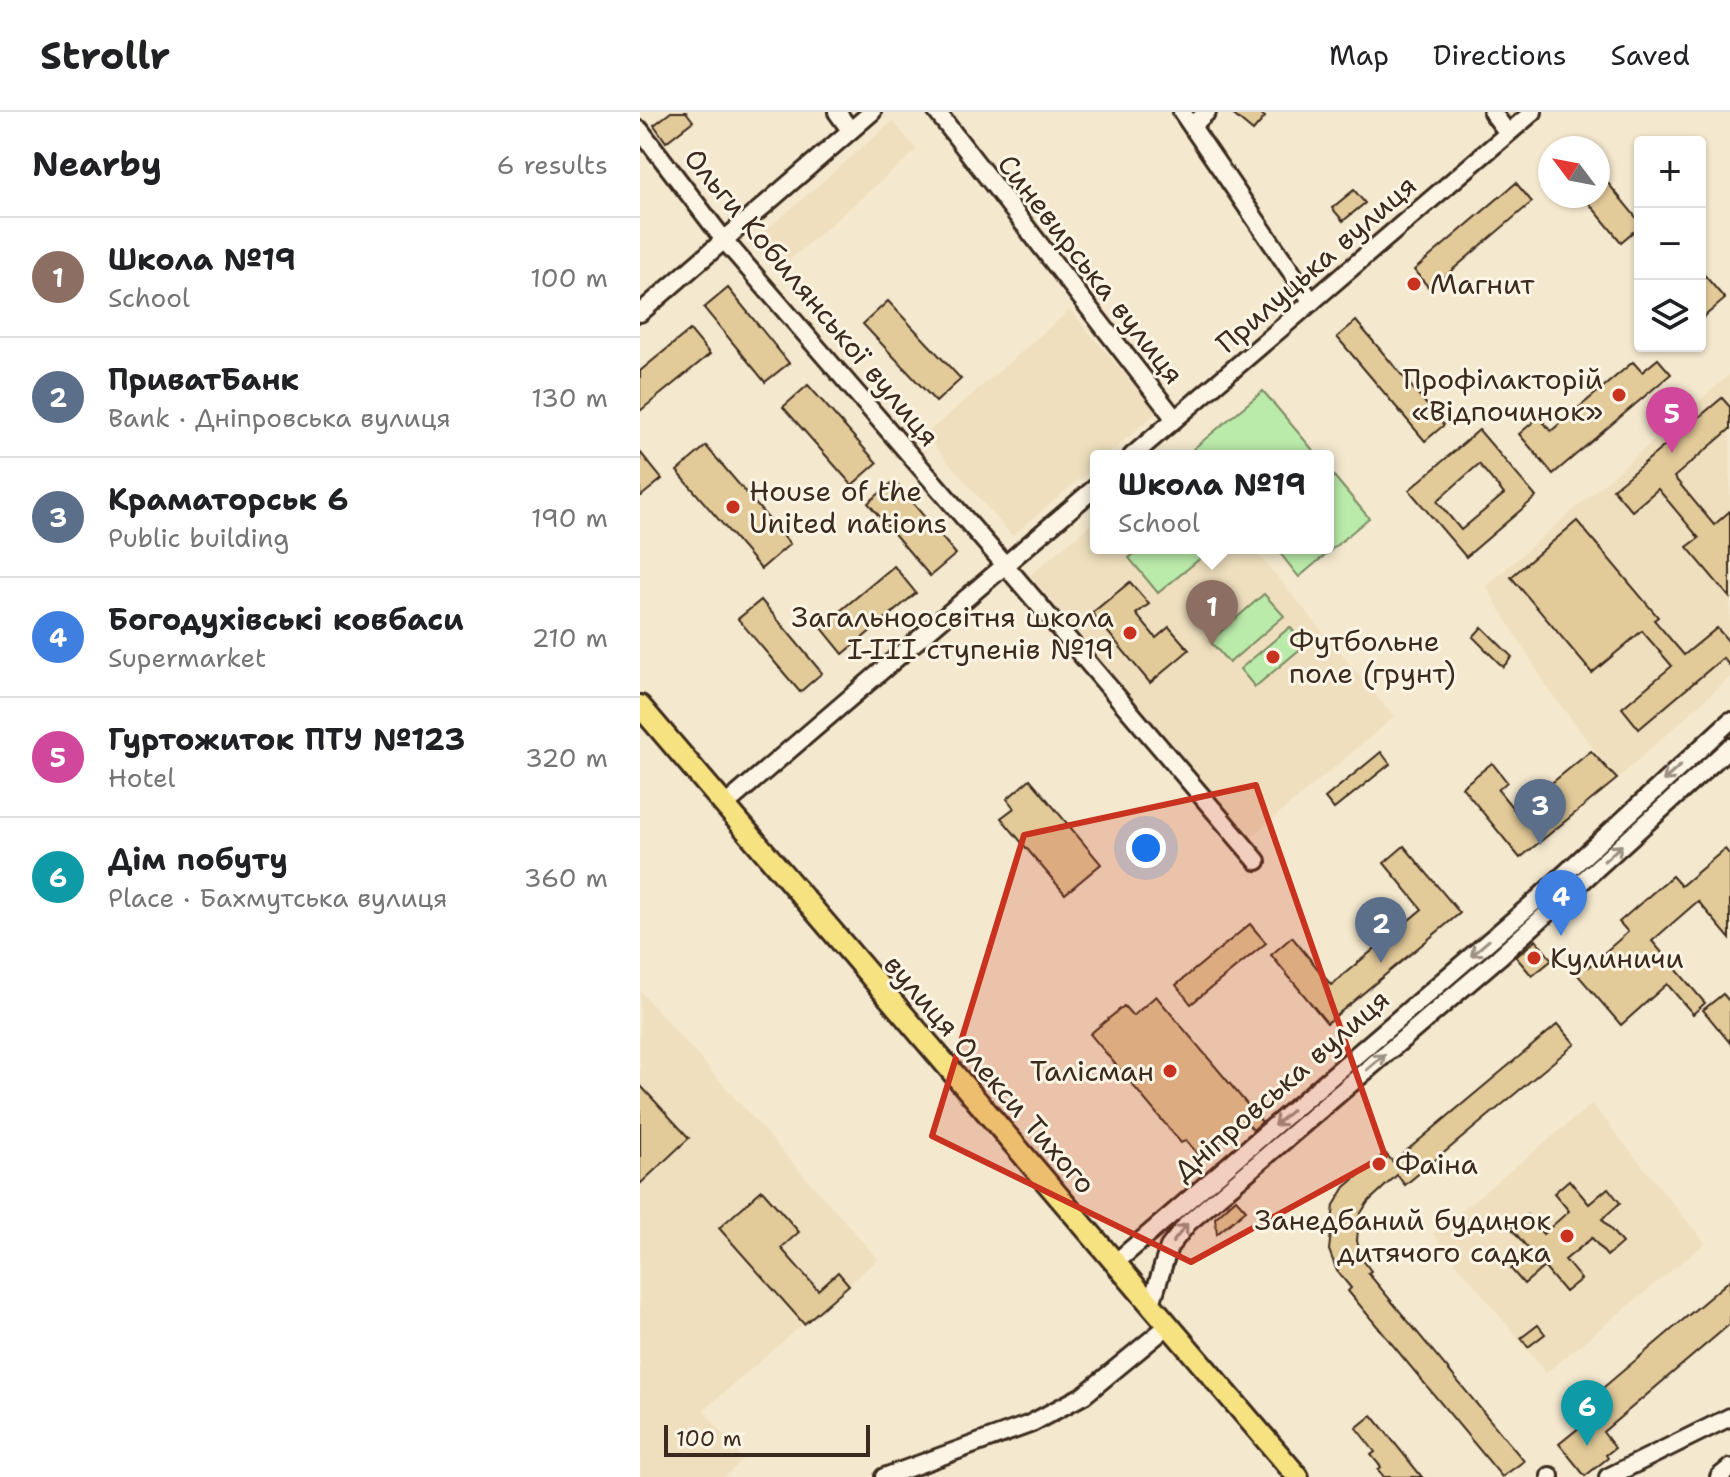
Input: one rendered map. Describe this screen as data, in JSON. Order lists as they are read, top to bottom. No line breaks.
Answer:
{"streets":{"main road":["вулиця Олекси Тихого"],"street":["Прилуцька вулиця","Синевирська вулиця","Ольги Кобилянської вулиця","Дніпровська вулиця"]},"crossings":[["Прилуцька вулиця","Синевирська вулиця"],["вулиця Олекси Тихого","Дніпровська вулиця"]],"places":["Магнит","Профілакторій «Відпочинок»","House of the United nations","Загальноосвітня школа І-ІІІ ступенів №19","Футбольне поле (грунт)","Кулиничи","Талісман","Фаіна","Занедбаний будинок дитячого садка"],"scale_bar":"100 m","north":"top left","page":{"header":"Strollr","nav":["Map","Directions","Saved"],"heading":["Nearby","6 results"],"map_buttons":["+","−"],"list":[{"mark":"1","name":"Школа №19","note":"School","value":"100 m"},{"mark":"2","name":"ПриватБанк","note":"Bank · Дніпровська вулиця","value":"130 m"},{"mark":"3","name":"Краматорськ 6","note":"Public building","value":"190 m"},{"mark":"4","name":"Богодухівські ковбаси","note":"Supermarket","value":"210 m"},{"mark":"5","name":"Гуртожиток ПТУ №123","note":"Hotel","value":"320 m"},{"mark":"6","name":"Дім побуту","note":"Place · Бахмутська вулиця","value":"360 m"}],"pins":["5","1","3","4","2","6"],"popup":["Школа №19","School"],"scale":"100 m"}}
